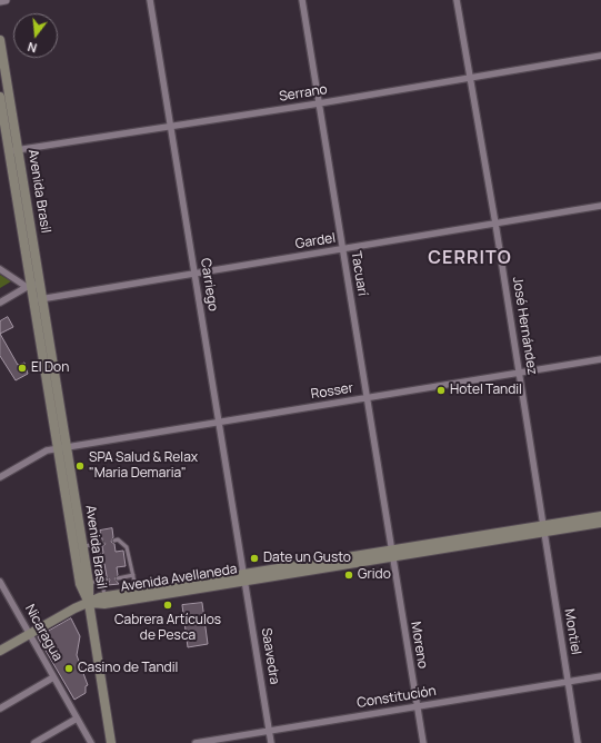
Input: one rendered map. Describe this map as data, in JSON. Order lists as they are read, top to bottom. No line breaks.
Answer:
{"streets":{"main road":["Avenida Brasil","Avenida Avellaneda"],"street":["Serrano","Gardel","Tacuarí","Carriego","José Hernández","Rosser","Montiel","Nicaragua","Moreno","Saavedra","Constitución"]},"crossings":[["Serrano","Avenida Brasil"],["Serrano","Tacuarí"],["Serrano","Carriego"],["Serrano","José Hernández"],["Avenida Brasil","Gardel"],["Avenida Brasil","Rosser"],["Avenida Brasil","Avenida Avellaneda"],["Gardel","Tacuarí"],["Gardel","Carriego"],["Gardel","José Hernández"],["Tacuarí","Rosser"],["Tacuarí","Avenida Avellaneda"],["Tacuarí","Moreno"],["Carriego","Rosser"],["Carriego","Avenida Avellaneda"],["Carriego","Saavedra"],["José Hernández","Rosser"],["José Hernández","Avenida Avellaneda"],["José Hernández","Montiel"],["Avenida Avellaneda","Montiel"],["Avenida Avellaneda","Moreno"],["Avenida Avellaneda","Saavedra"],["Montiel","Constitución"],["Moreno","Constitución"],["Saavedra","Constitución"]],"districts":["CERRITO"],"places":["El Don","Hotel Tandil","SPA Salud & Relax \"Maria Demaria\"","Date un Gusto","Grido","Cabrera Artículos de Pesca","Casino de Tandil"],"north":"bottom"}
